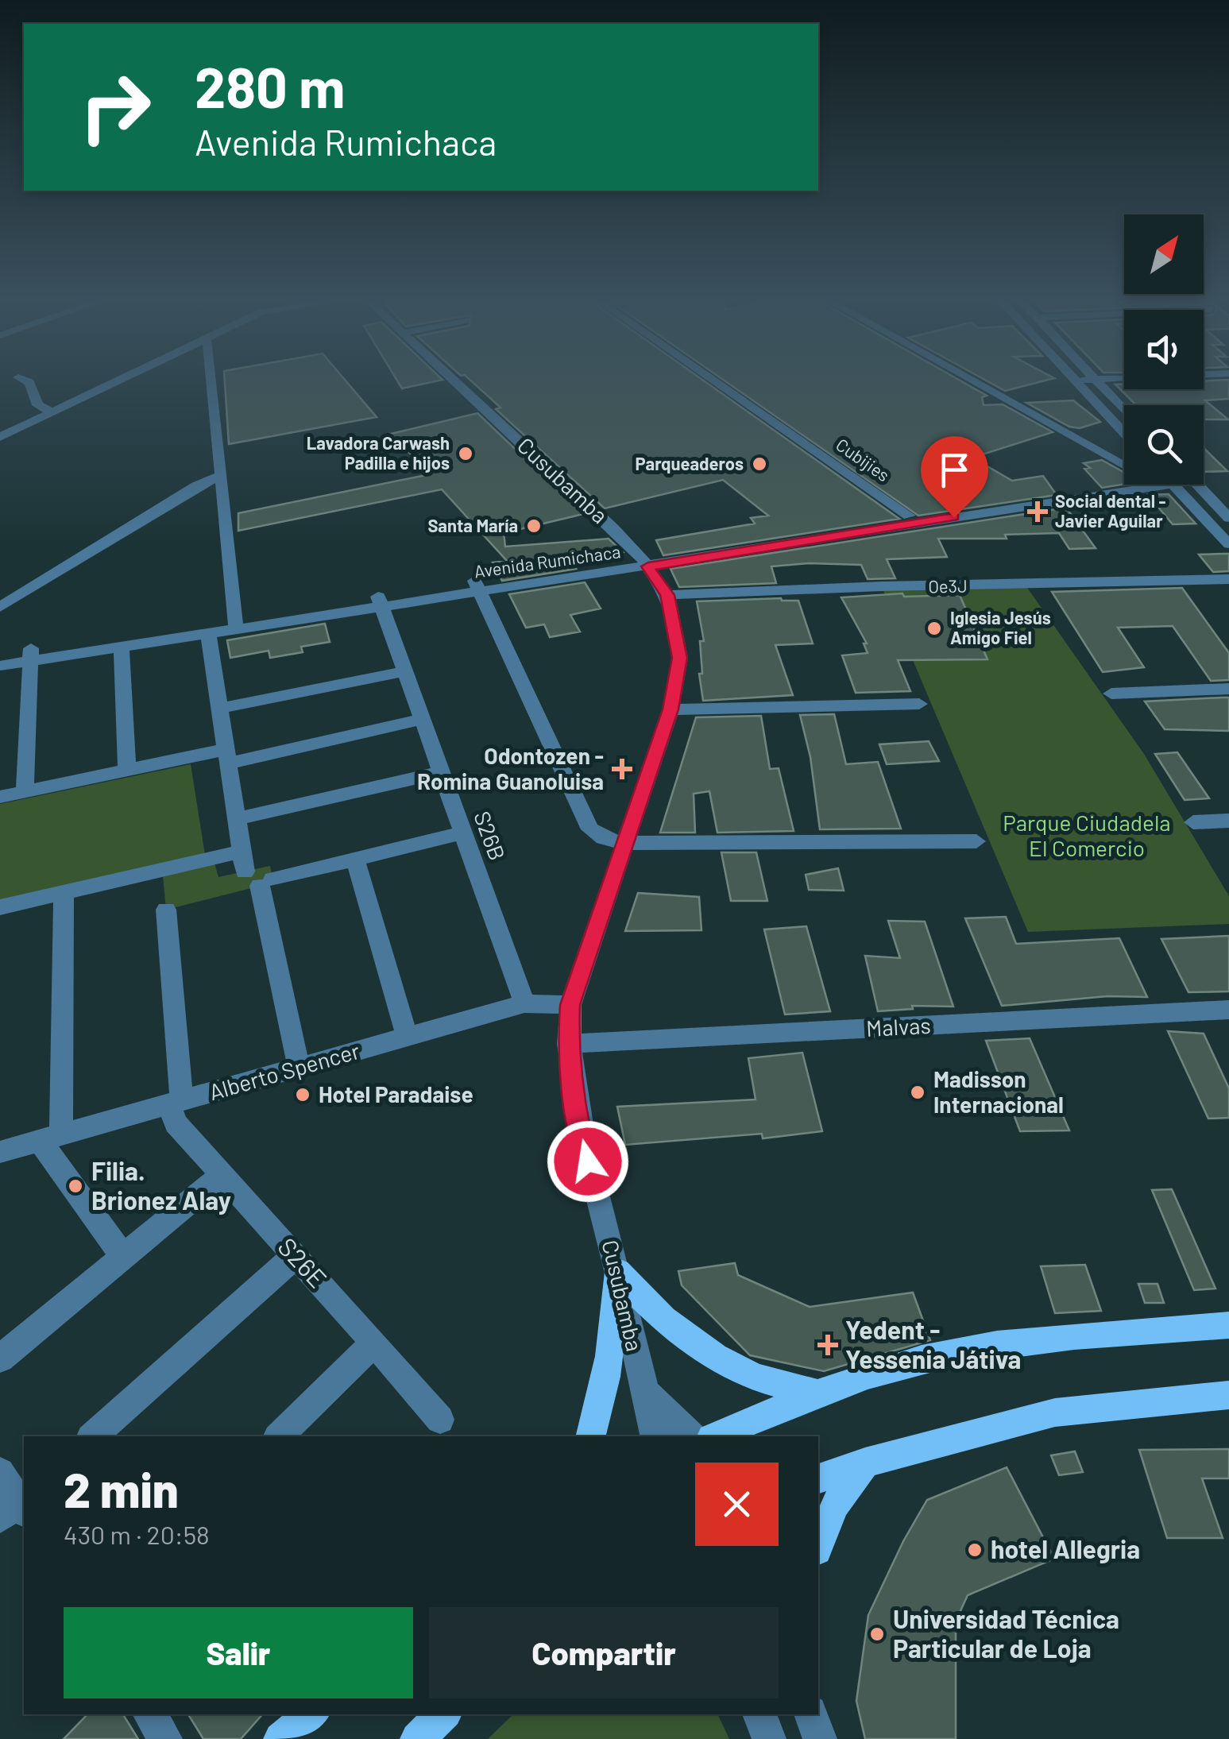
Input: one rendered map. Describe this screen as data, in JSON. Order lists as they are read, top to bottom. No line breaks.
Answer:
{"streets":{"street":["Cubijies","Cusubamba","Avenida Rumichaca","Oe3J","S26B","Malvas","Alberto Spencer","S26E"]},"crossings":[["Cubijies","Avenida Rumichaca"],["Cusubamba","Avenida Rumichaca"],["Cusubamba","Oe3J"],["Cusubamba","Malvas"],["Cusubamba","Alberto Spencer"],["Avenida Rumichaca","S26B"],["S26B","Alberto Spencer"],["Alberto Spencer","S26E"]],"parks":["Parque Ciudadela El Comercio"],"places":{"other":["Lavadora Carwash Padilla e hijos","Parqueaderos","Santa María","Iglesia Jesús Amigo Fiel","Madisson Internacional","Hotel Paradaise","Filia. Brionez Alay","hotel Allegria","Universidad Técnica Particular de Loja"],"health":["Social dental - Javier Aguilar","Odontozen - Romina Guanoluisa","Yedent - Yessenia Játiva"]},"north":"top right","page":{"turn":["280 m","Avenida Rumichaca"],"heading":["2 min","430 m · 20:58"],"buttons":["Salir","Compartir"]}}
